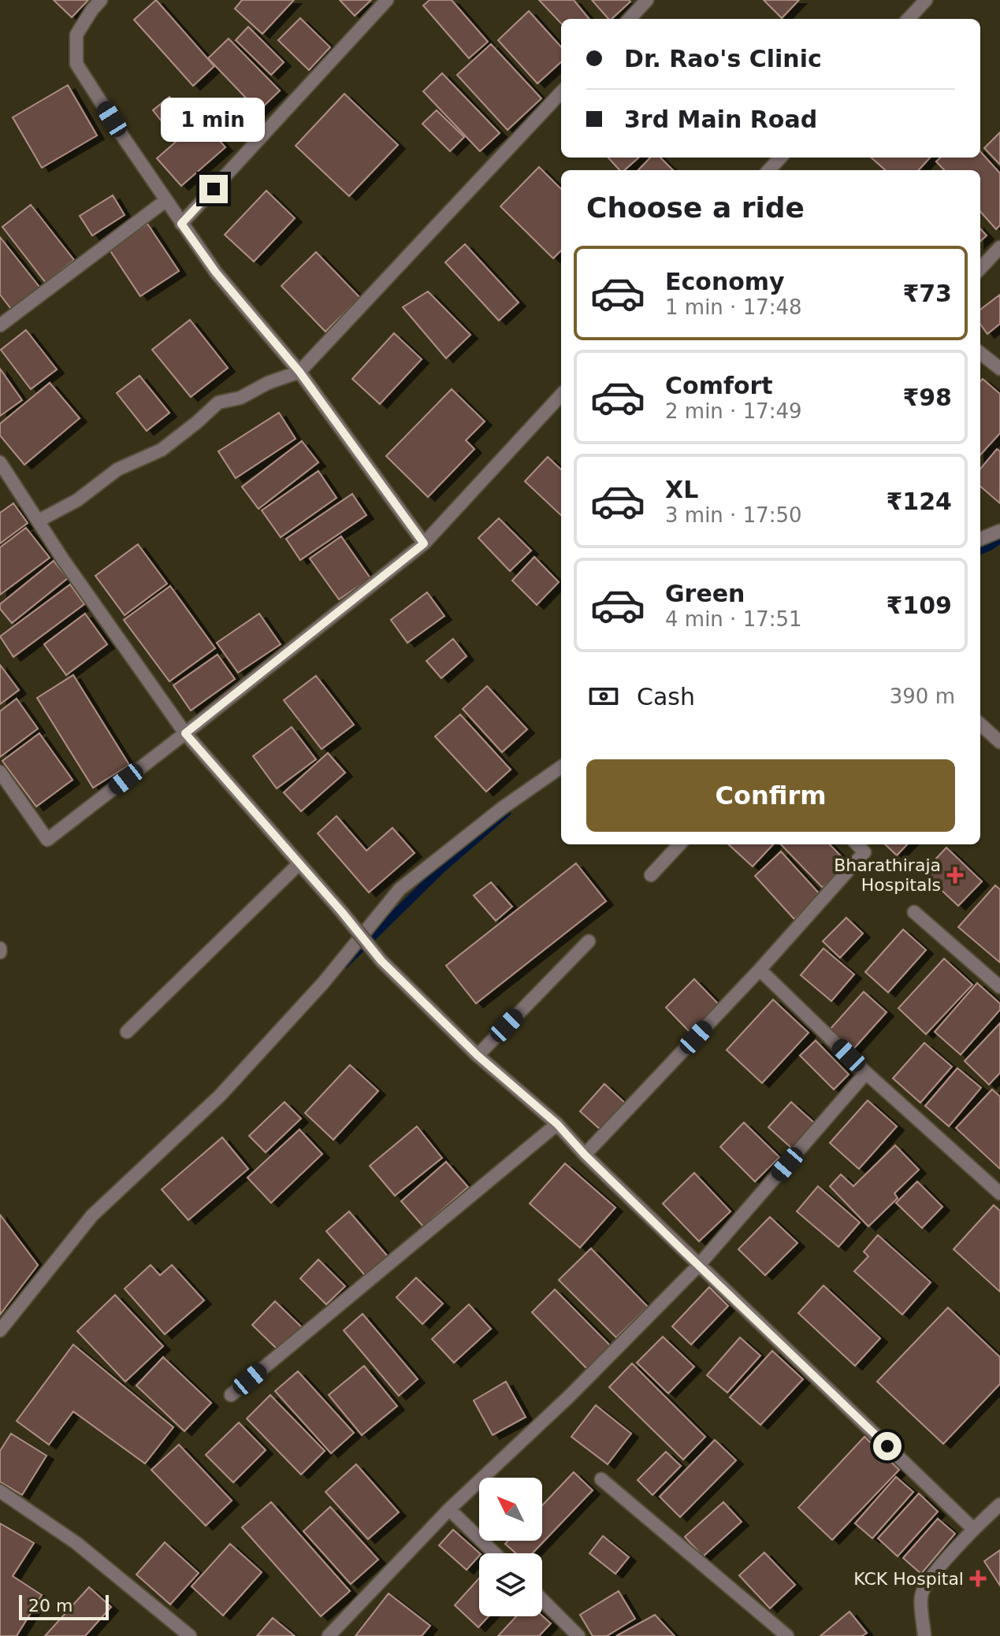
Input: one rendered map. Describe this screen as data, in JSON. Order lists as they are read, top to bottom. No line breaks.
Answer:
{"places":{"health":["Bharathiraja Hospitals","KCK Hospital"]},"scale_bar":"20 m","north":"top left","page":{"banner":["Dr. Rao's Clinic","3rd Main Road"],"bubble":"1 min","heading":"Choose a ride","list":[{"name":"Economy","note":"1 min · 17:48","value":"₹73"},{"name":"Comfort","note":"2 min · 17:49","value":"₹98"},{"name":"XL","note":"3 min · 17:50","value":"₹124"},{"name":"Green","note":"4 min · 17:51","value":"₹109"}],"pay":["Cash","390 m"],"buttons":"Confirm","scale":"20 m"}}
